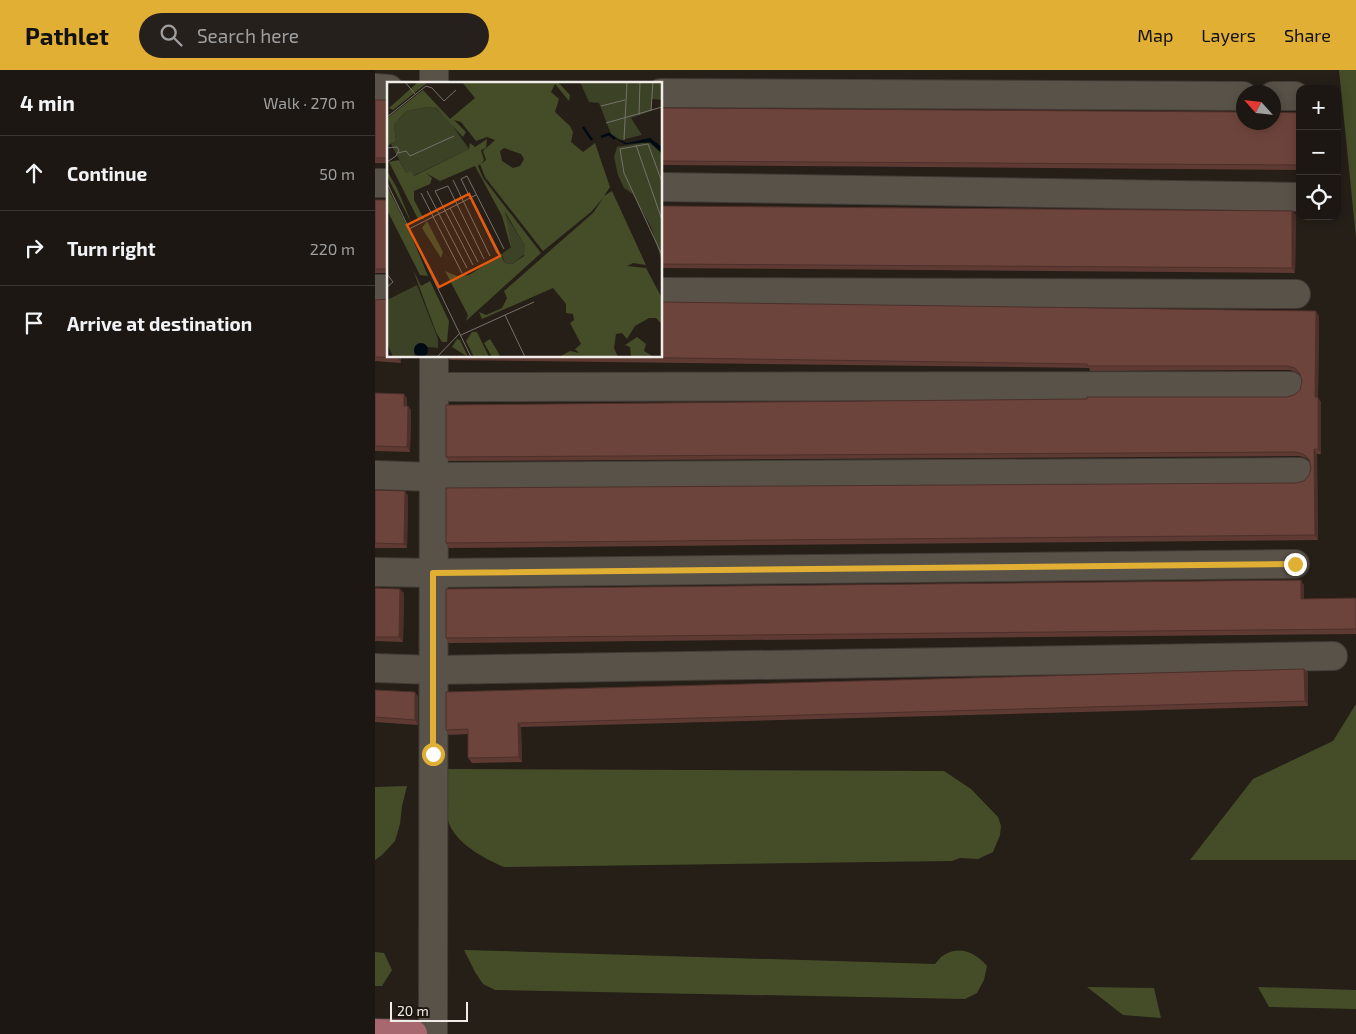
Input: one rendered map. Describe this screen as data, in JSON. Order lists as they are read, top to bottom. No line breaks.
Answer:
{"scale_bar":"20 m","north":"top left","page":{"header":"Pathlet","search":"Search here","nav":["Map","Layers","Share"],"heading":["4 min","Walk · 270 m"],"map_buttons":["+","−"],"list":[["Continue","50 m"],["Turn right","220 m"],"Arrive at destination"],"scale":"20 m"}}
